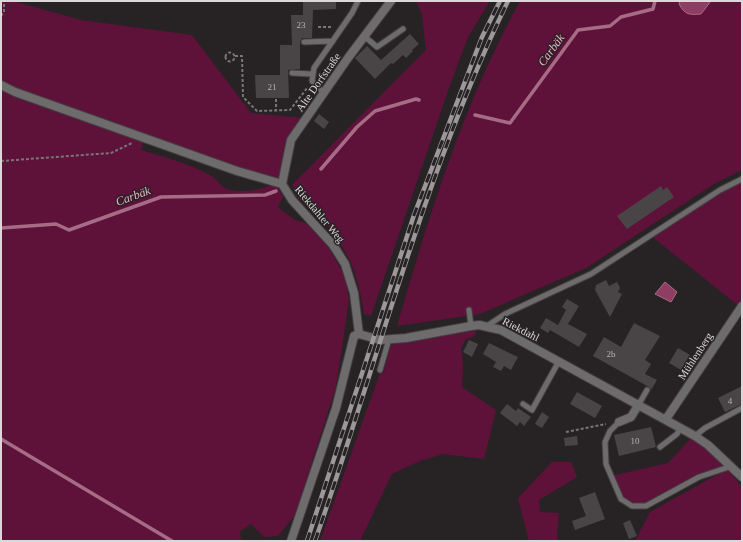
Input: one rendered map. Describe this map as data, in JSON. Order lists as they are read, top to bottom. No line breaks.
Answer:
{"streets":{"street":["Alte Dorfstraße","Riekdahler Weg","Riekdahl","Mühlenberg"]},"crossings":[["Alte Dorfstraße","Riekdahler Weg"],["Riekdahler Weg","Riekdahl"],["Riekdahl","Mühlenberg"]],"water":["Carbäk"],"house_numbers":["23","21","2b","4","10"]}
